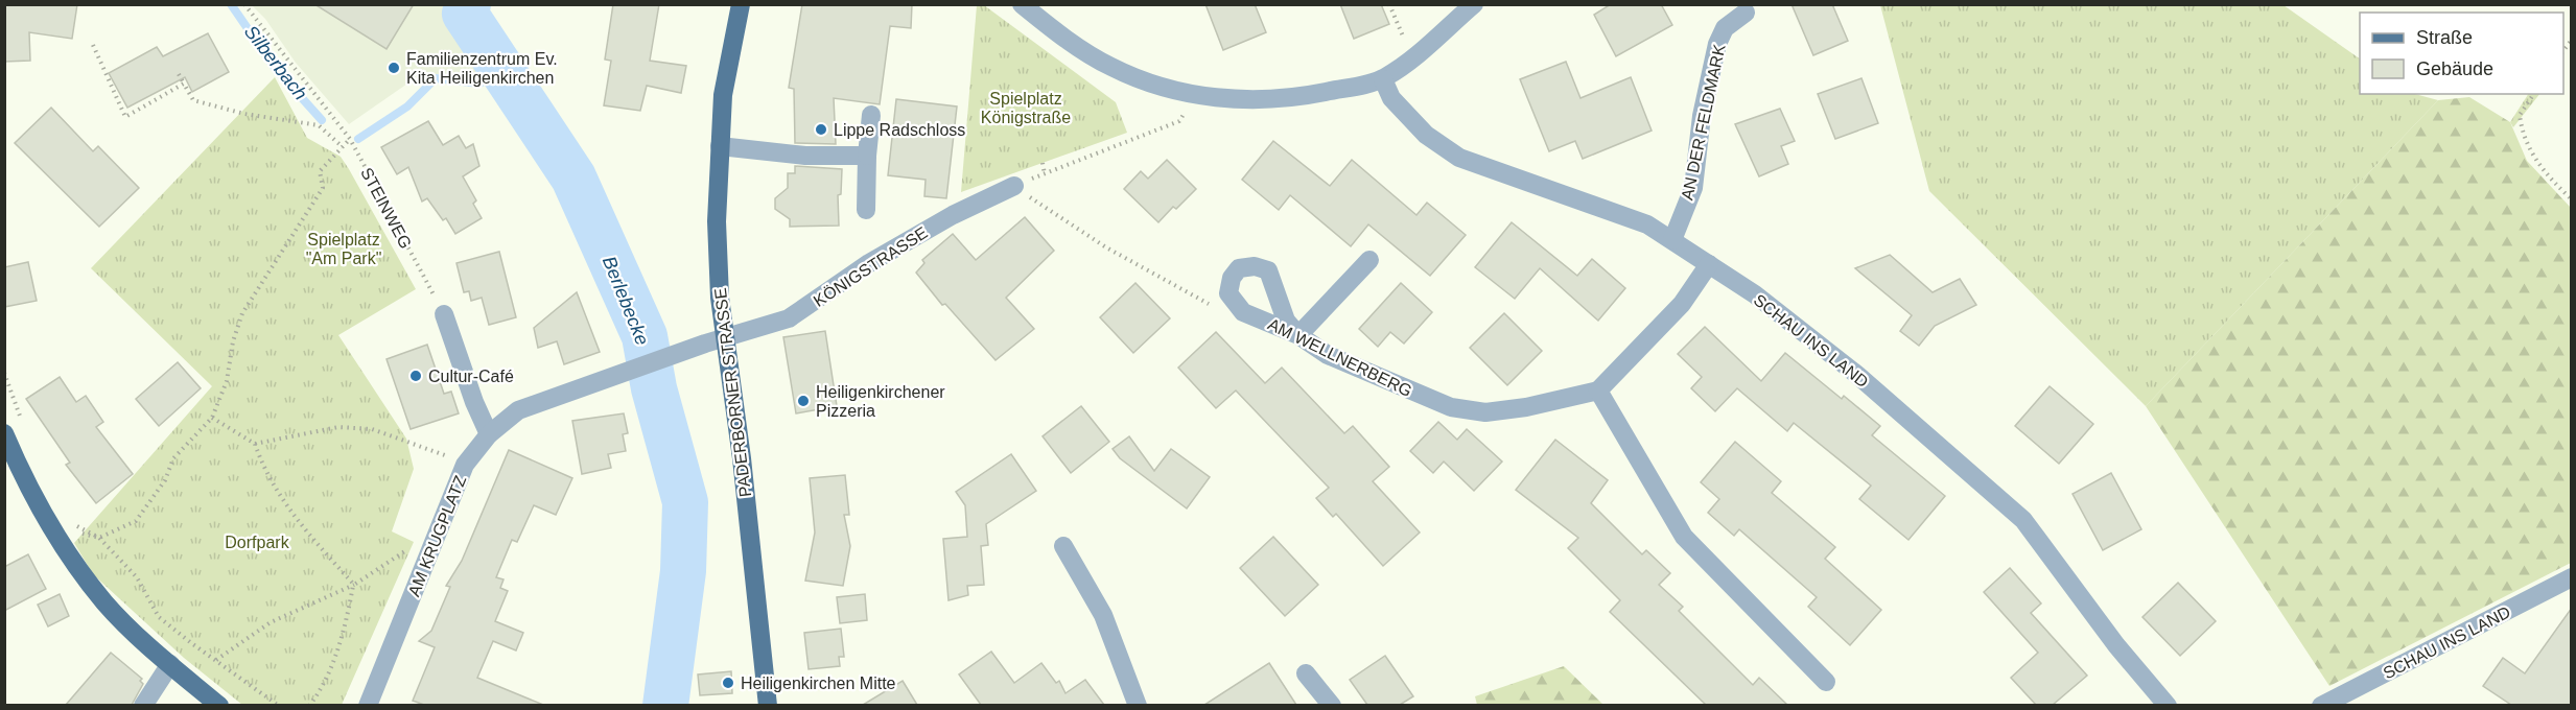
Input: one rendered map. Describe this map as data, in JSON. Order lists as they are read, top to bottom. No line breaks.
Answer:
{"streets":{"main road":["PADERBORNER STRASSE"],"street":["AN DER FELDMARK","KÖNIGSTRASSE","SCHAU INS LAND","AM WELLNERBERG","AM KRUGPLATZ"],"path":["STEINWEG"]},"crossings":[["AN DER FELDMARK","SCHAU INS LAND"],["KÖNIGSTRASSE","PADERBORNER STRASSE"],["KÖNIGSTRASSE","AM KRUGPLATZ"],["PADERBORNER STRASSE","AM KRUGPLATZ"]],"water":["Silberbach","Berlebecke"],"parks":["Spielplatz Königstraße","Spielplatz \"Am Park\"","Dorfpark"],"places":["Familienzentrum Ev. Kita Heiligenkirchen","Lippe Radschloss","Cultur-Café","Heiligenkirchener Pizzeria","Heiligenkirchen Mitte"],"legend":["Straße","Gebäude"]}
